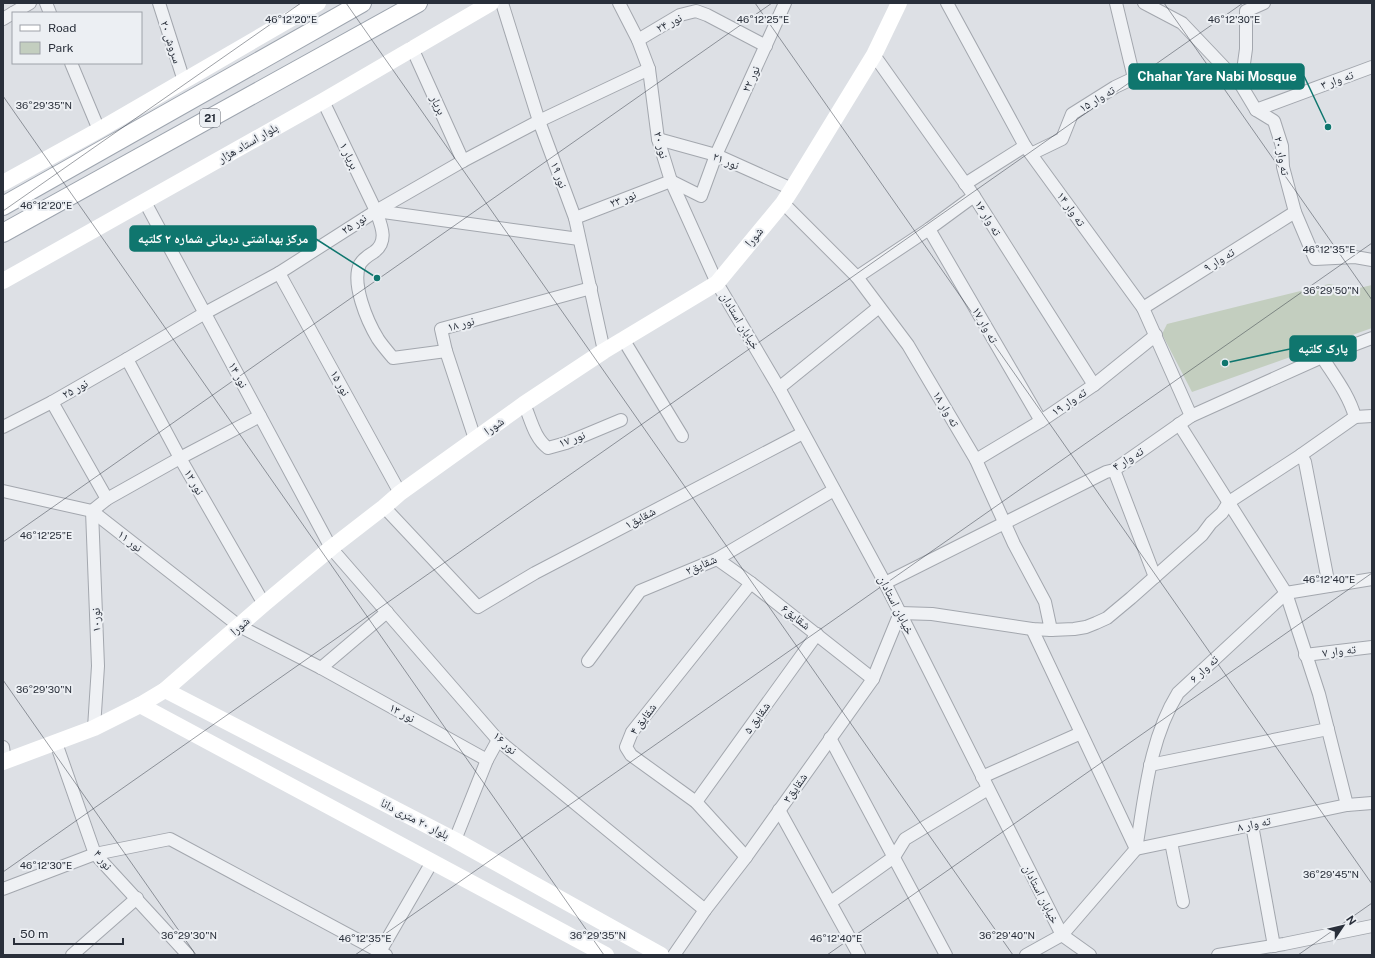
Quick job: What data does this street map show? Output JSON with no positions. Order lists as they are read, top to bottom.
{
  "streets": {
    "main road": ["21"],
    "street": [
      "نور ۲۴",
      "سروش ۲۰",
      "نور ۲۲",
      "ته وار ۳",
      "ته وار ۱۵",
      "بریار",
      "بلوار استاد هژار",
      "نور ۲۰",
      "بریار ۱",
      "ته وار ۲۰",
      "نور ۲۱",
      "نور ۱۹",
      "نور ۲۳",
      "ته وار ۱۴",
      "ته وار ۱۶",
      "نور ۲۵",
      "شورا",
      "ته وار ۹",
      "خیابان استادان",
      "نور ۱۸",
      "ته وار ۱۷",
      "نور ۱۴",
      "نور ۱۵",
      "ته وار ۱۹",
      "ته وار ۱۸",
      "نور ۱۷",
      "ته وار ۴",
      "نور ۱۲",
      "شقایق۱",
      "نور ۱۱",
      "شقایق۲",
      "شقایق۶",
      "نور۱۰",
      "ته وار ۷",
      "ته وار ۶",
      "نور ۱۳",
      "شقایق ۵",
      "شقایق ۴",
      "نور ۱۶",
      "شقایق۳",
      "بلوار ۲۰ متری دانا",
      "ته وار ۸",
      "نور ۴"
    ]
  },
  "crossings": [
    ["نور ۲۴", "نور ۲۲"],
    ["نور ۲۴", "نور ۲۰"],
    ["نور ۲۲", "نور ۲۰"],
    ["نور ۲۲", "نور ۲۱"],
    ["نور ۲۲", "نور ۲۳"],
    ["ته وار ۳", "ته وار ۲۰"],
    ["ته وار ۱۵", "ته وار ۱۴"],
    ["ته وار ۱۵", "ته وار ۱۶"],
    ["بریار", "بلوار استاد هژار"],
    ["بریار", "نور ۲۵"],
    ["بلوار استاد هژار", "بریار ۱"],
    ["بلوار استاد هژار", "نور ۱۴"],
    ["نور ۲۰", "نور ۲۱"],
    ["نور ۲۰", "نور ۲۳"],
    ["نور ۲۰", "نور ۲۵"],
    ["نور ۲۰", "شورا"],
    ["نور ۲۰", "خیابان استادان"],
    ["بریار ۱", "نور ۲۵"],
    ["بریار ۱", "نور ۱۸"],
    ["ته وار ۲۰", "ته وار ۹"],
    ["نور ۲۱", "شورا"],
    ["نور ۱۹", "نور ۲۳"],
    ["نور ۱۹", "نور ۲۵"],
    ["نور ۱۹", "شورا"],
    ["نور ۱۹", "نور ۱۸"],
    ["ته وار ۱۴", "ته وار ۹"],
    ["ته وار ۱۴", "ته وار ۱۹"],
    ["ته وار ۱۴", "ته وار ۴"],
    ["ته وار ۱۶", "شورا"],
    ["ته وار ۱۶", "ته وار ۱۹"],
    ["نور ۲۵", "نور ۱۴"],
    ["نور ۲۵", "نور ۱۵"],
    ["نور ۲۵", "نور ۱۲"],
    ["شورا", "خیابان استادان"],
    ["شورا", "نور ۱۸"],
    ["شورا", "نور ۱۴"],
    ["شورا", "نور ۱۵"],
    ["شورا", "ته وار ۱۸"],
    ["شورا", "نور ۱۷"],
    ["شورا", "نور ۱۲"],
    ["شورا", "شقایق۱"],
    ["شورا", "نور ۱۱"],
    ["شورا", "نور۱۰"],
    ["شورا", "نور ۱۳"],
    ["شورا", "نور ۱۶"],
    ["شورا", "بلوار ۲۰ متری دانا"],
    ["شورا", "نور ۴"],
    ["خیابان استادان", "ته وار ۴"],
    ["خیابان استادان", "شقایق۱"],
    ["خیابان استادان", "شقایق۲"],
    ["خیابان استادان", "شقایق۳"],
    ["ته وار ۱۷", "ته وار ۱۹"],
    ["نور ۱۴", "نور ۱۶"],
    ["ته وار ۱۹", "ته وار ۱۸"],
    ["ته وار ۱۸", "ته وار ۴"],
    ["نور ۱۱", "نور۱۰"],
    ["نور ۱۱", "نور ۱۳"],
    ["شقایق۲", "شقایق۶"],
    ["شقایق۶", "شقایق ۵"],
    ["شقایق۶", "شقایق ۴"],
    ["شقایق۶", "شقایق۳"],
    ["ته وار ۶", "ته وار ۸"],
    ["شقایق ۵", "شقایق ۴"],
    ["شقایق ۴", "شقایق۳"],
    ["نور ۱۶", "شقایق۳"]
  ],
  "places": ["Chahar Yare Nabi Mosque", "مرکز بهداشتی درمانی شماره ۲ کلتپه", "پارک کلتپه"],
  "legend": ["Road", "Park"],
  "scale_bar": "50 m",
  "north": "top right",
  "coordinates": [
    "46°12'20\"E",
    "46°12'25\"E",
    "46°12'30\"E",
    "36°29'35\"N",
    "46°12'35\"E",
    "36°29'50\"N",
    "46°12'40\"E",
    "36°29'30\"N",
    "36°29'45\"N",
    "36°29'40\"N"
  ]
}
